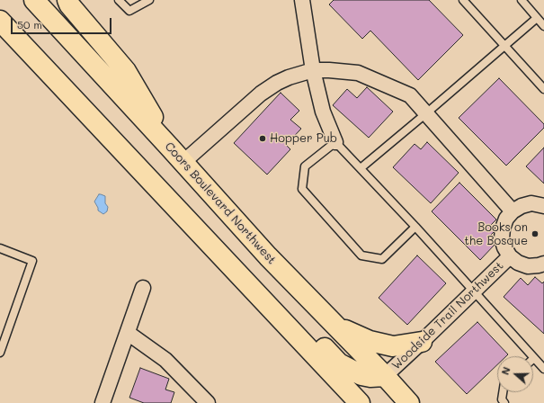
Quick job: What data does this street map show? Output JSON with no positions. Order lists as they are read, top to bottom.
{
  "streets": {
    "main road": ["Coors Boulevard Northwest"],
    "street": ["Woodside Trail Northwest"]
  },
  "crossings": [
    ["Coors Boulevard Northwest", "Woodside Trail Northwest"]
  ],
  "places": ["Hopper Pub", "Books on the Bosque"],
  "scale_bar": "50 m",
  "north": "left"
}
